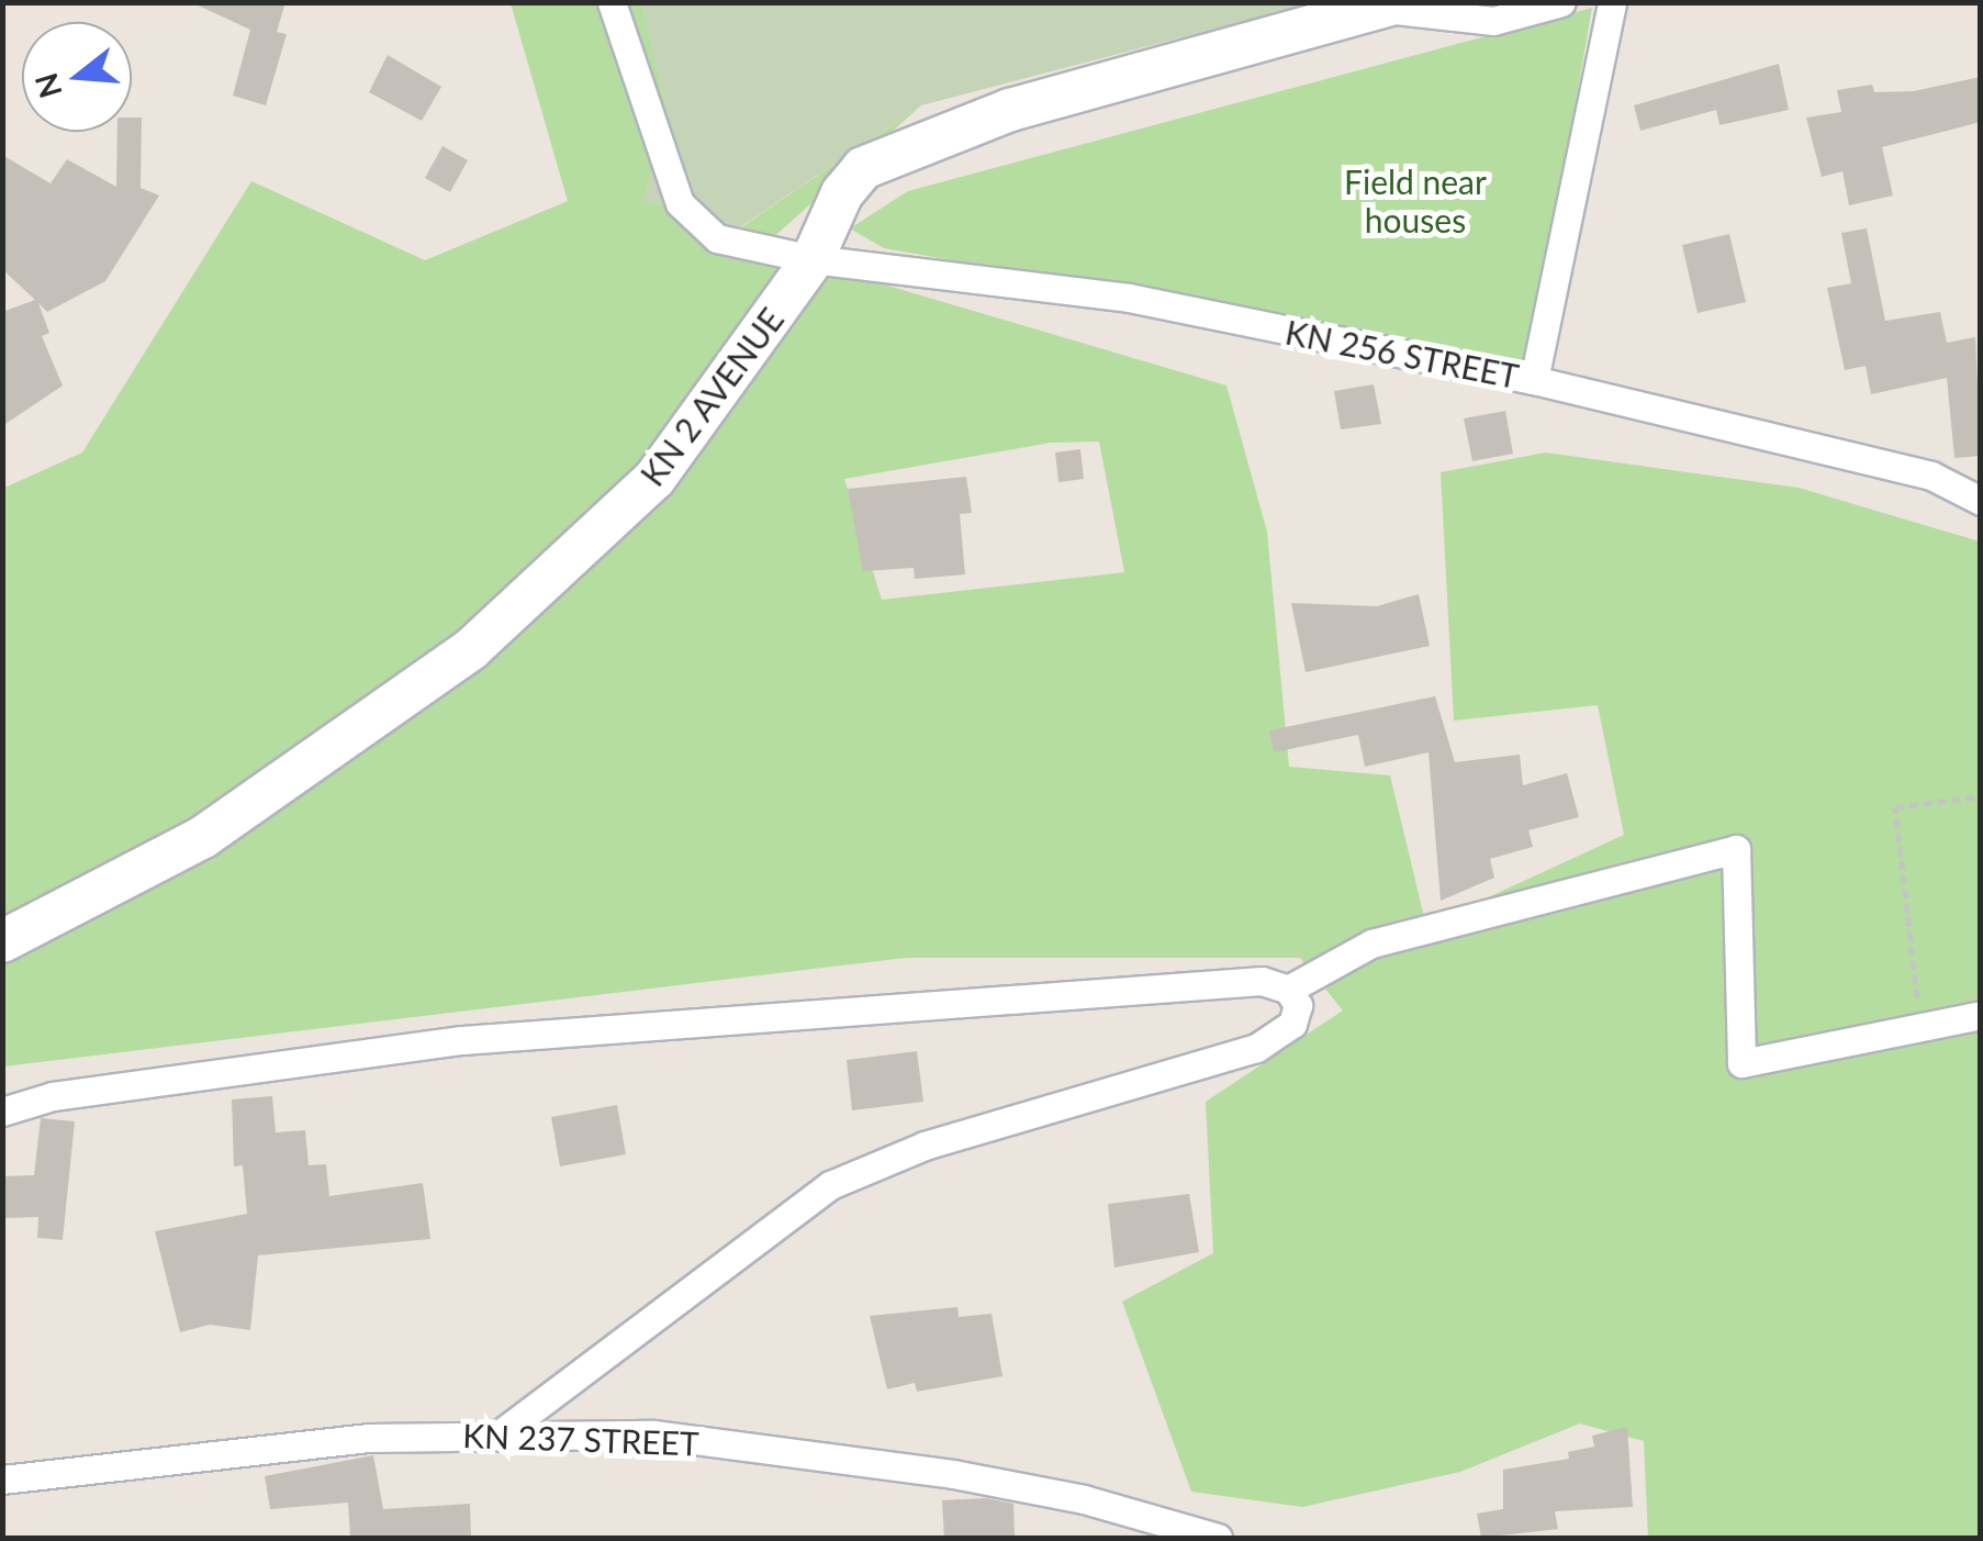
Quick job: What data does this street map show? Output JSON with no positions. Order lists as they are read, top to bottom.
{
  "streets": {
    "main road": ["KN 2 AVENUE"],
    "street": ["KN 256 STREET", "KN 237 STREET"]
  },
  "crossings": [
    ["KN 256 STREET", "KN 2 AVENUE"]
  ],
  "parks": ["Field near houses"],
  "north": "left"
}
